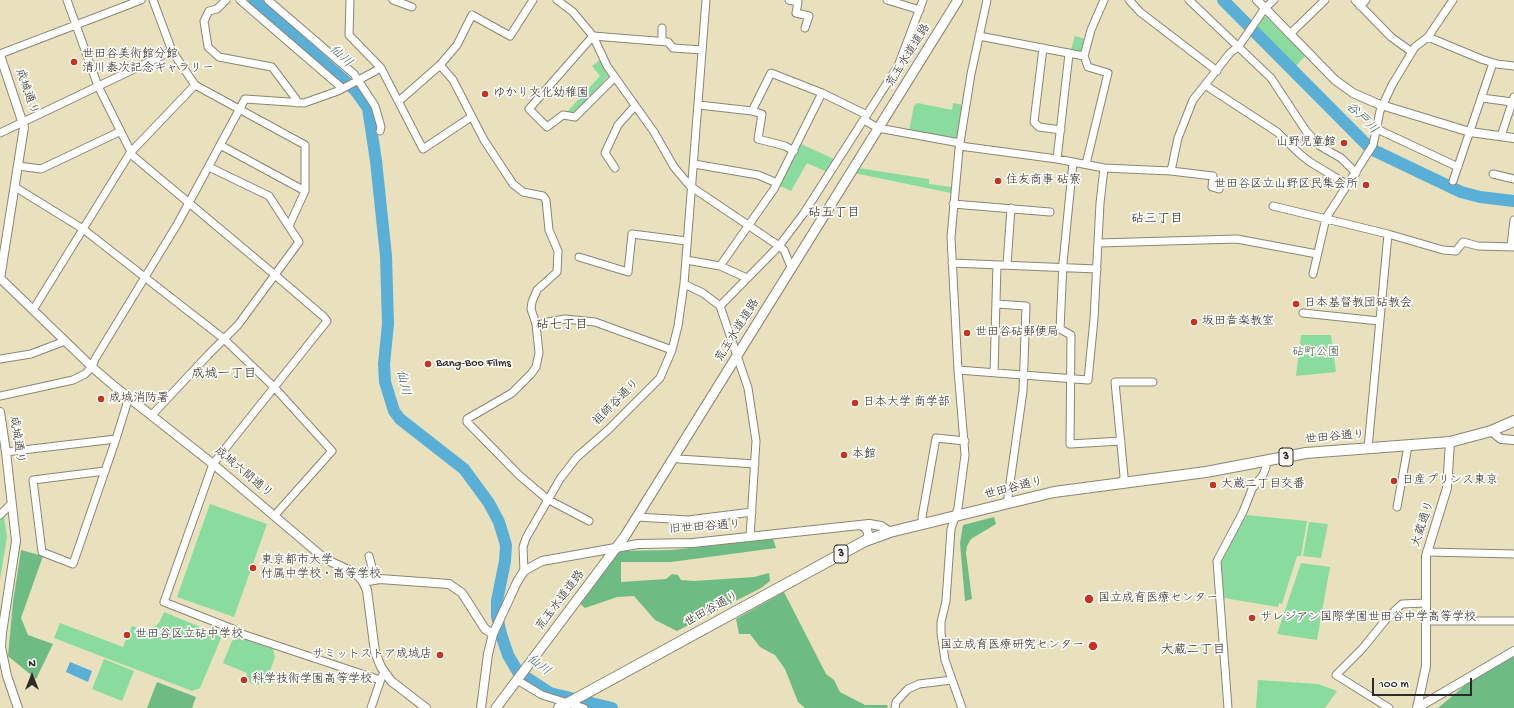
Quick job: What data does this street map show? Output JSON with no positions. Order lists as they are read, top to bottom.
{
  "streets": {
    "main road": ["荒玉水道道路", "世田谷通り", "3"],
    "street": [
      "成城通り",
      "祖師谷通り",
      "成城六間通り",
      "大蔵通り",
      "旧世田谷通り"
    ]
  },
  "crossings": [
    ["荒玉水道道路", "旧世田谷通り"],
    ["成城通り", "成城六間通り"],
    ["祖師谷通り", "旧世田谷通り"],
    ["世田谷通り", "大蔵通り"],
    ["世田谷通り", "旧世田谷通り"]
  ],
  "districts": [
    "砧五丁目",
    "砧三丁目",
    "砧七丁目",
    "成城一丁目",
    "大蔵二丁目"
  ],
  "water": ["仙川", "谷戸川"],
  "parks": ["砧町公園"],
  "places": [
    "世田谷美術館分館 清川泰次記念ギャラリー",
    "ゆかり文化幼稚園",
    "山野児童館",
    "住友商事 砧寮",
    "世田谷区立山野区民集会所",
    "日本基督教団砧教会",
    "坂田音楽教室",
    "世田谷砧郵便局",
    "Bang-Boo Films",
    "成城消防署",
    "日本大学 商学部",
    "本館",
    "日産プリンス東京",
    "大蔵二丁目交番",
    "東京都市大学 付属中学校・高等学校",
    "国立成育医療センター",
    "サレジアン国際学園世田谷中学高等学校",
    "世田谷区立砧中学校",
    "国立成育医療研究センター",
    "サミットストア成城店",
    "科学技術学園高等学校"
  ],
  "scale_bar": "100 m",
  "north": "top"
}
